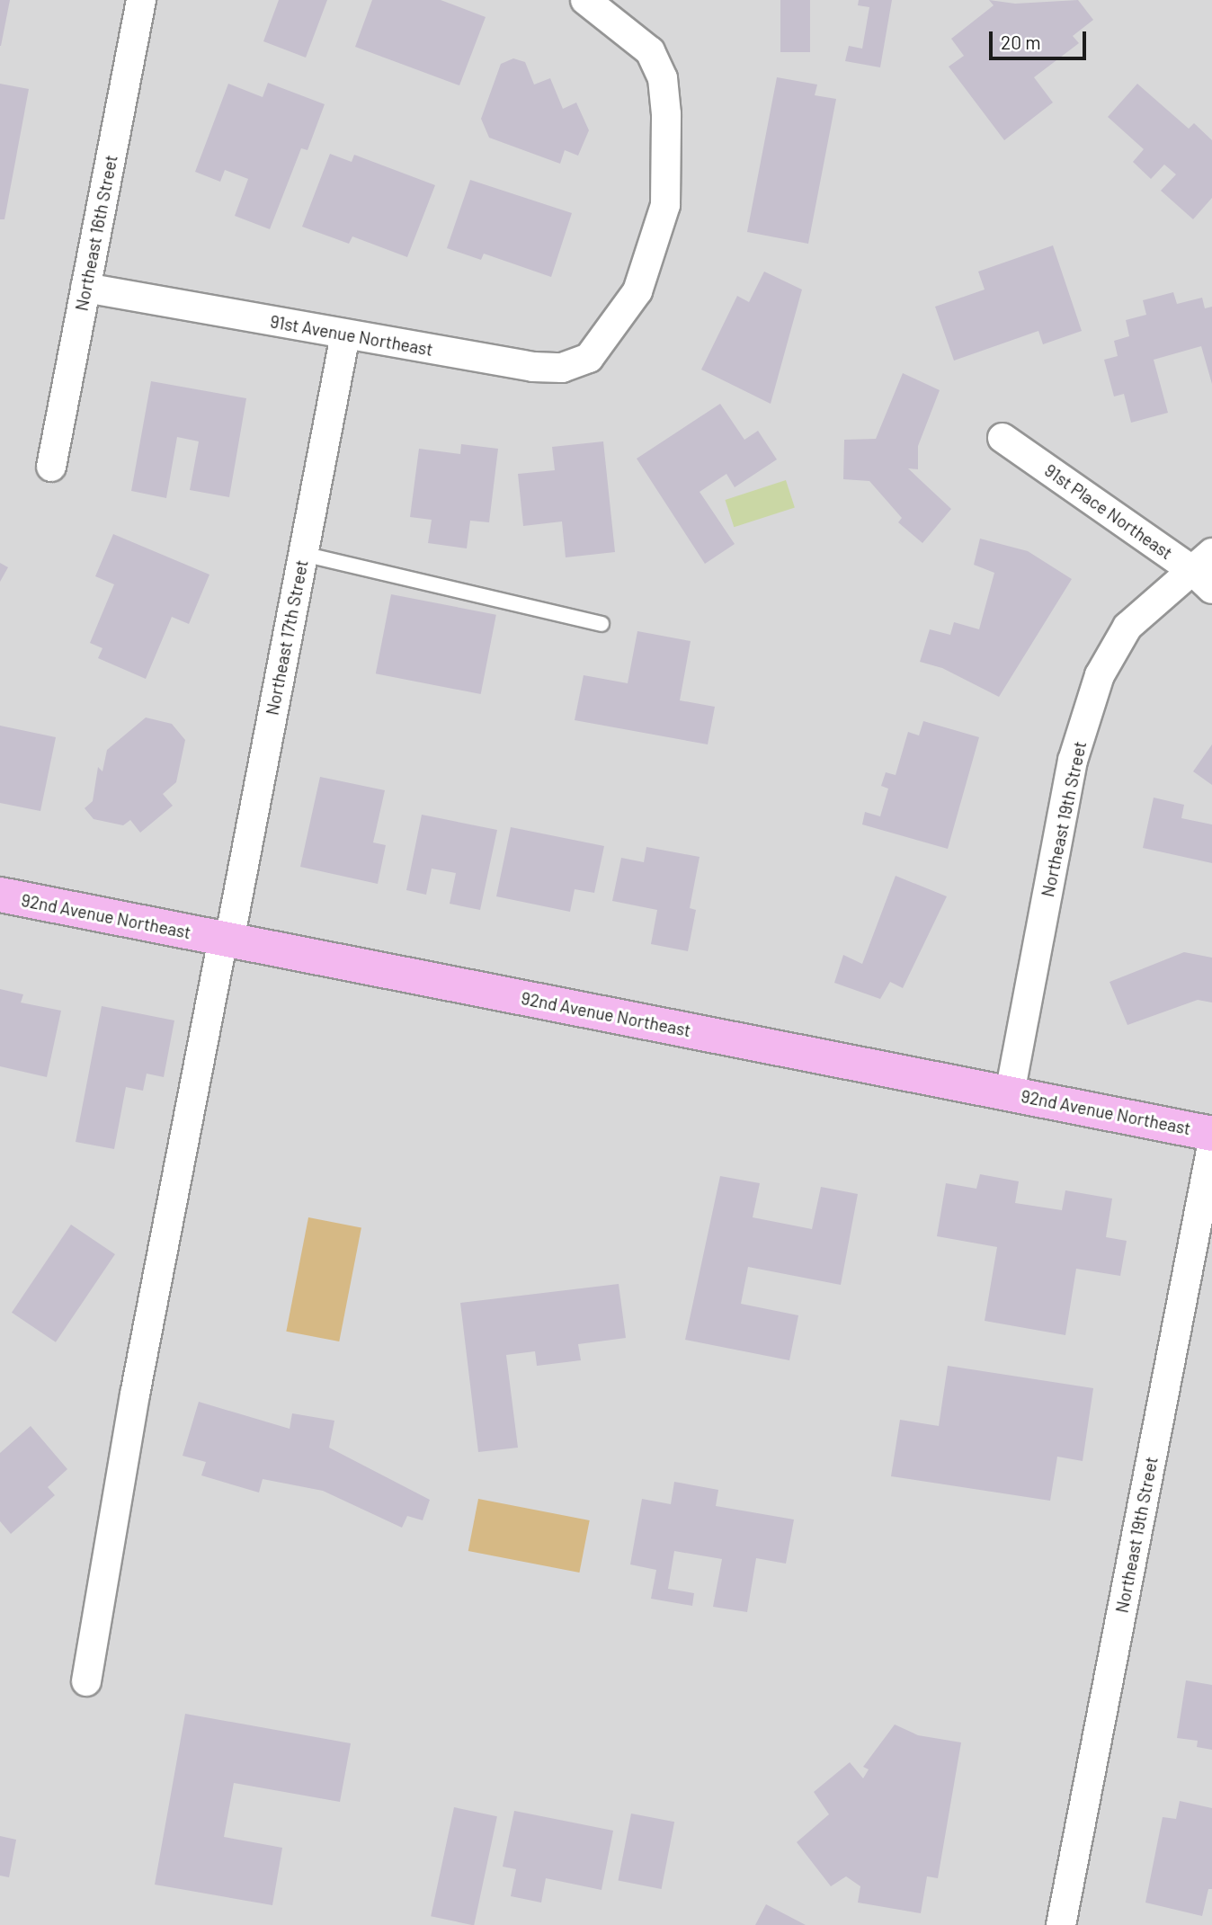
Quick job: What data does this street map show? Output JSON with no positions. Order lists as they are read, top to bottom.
{
  "streets": {
    "main road": ["92nd Avenue Northeast"],
    "street": [
      "Northeast 16th Street",
      "91st Avenue Northeast",
      "91st Place Northeast",
      "Northeast 17th Street",
      "Northeast 19th Street"
    ]
  },
  "crossings": [
    ["Northeast 16th Street", "91st Avenue Northeast"],
    ["91st Avenue Northeast", "Northeast 17th Street"],
    ["91st Place Northeast", "Northeast 19th Street"],
    ["Northeast 17th Street", "92nd Avenue Northeast"],
    ["Northeast 19th Street", "92nd Avenue Northeast"]
  ],
  "scale_bar": "20 m"
}
